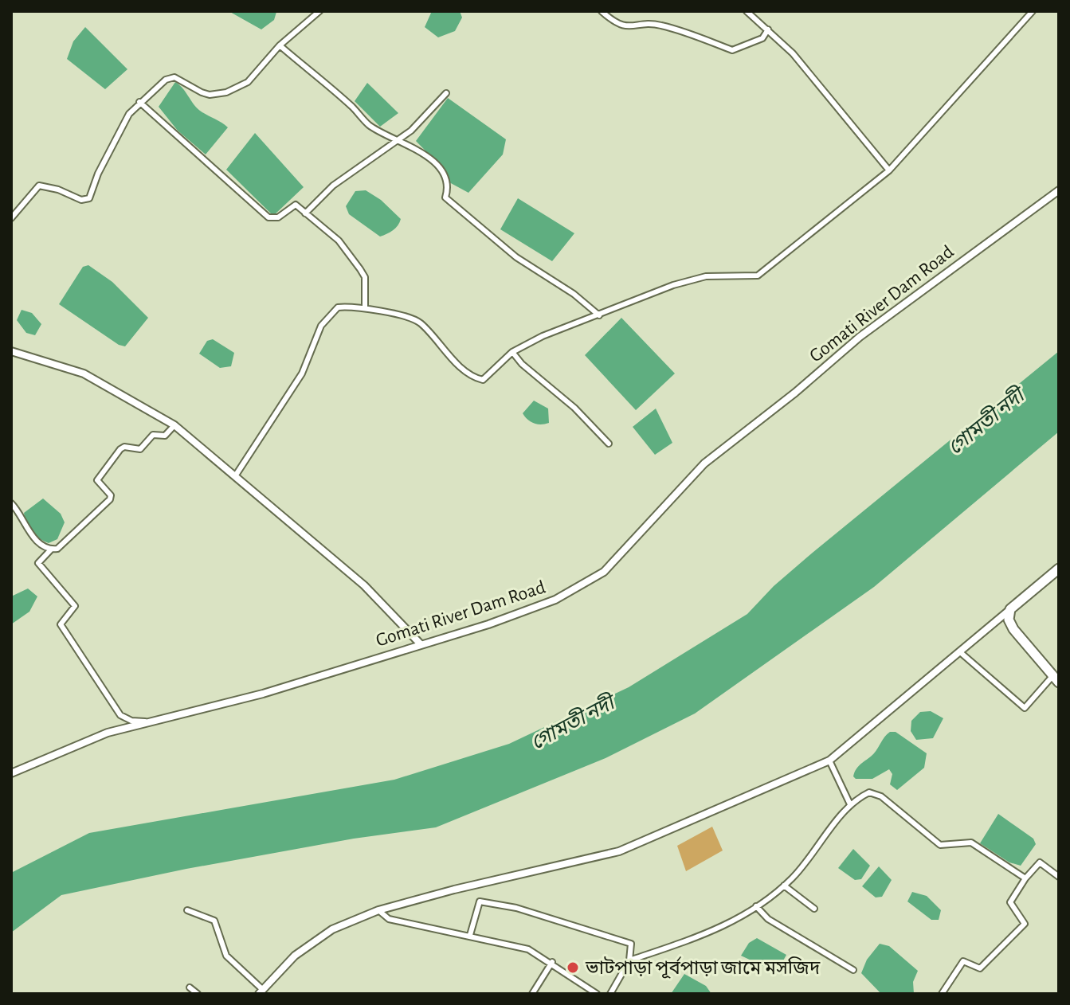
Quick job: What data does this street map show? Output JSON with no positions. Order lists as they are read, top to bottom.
{
  "streets": {
    "street": ["Gomati River Dam Road"]
  },
  "water": ["গোমতী নদী"],
  "places": ["ভাটপাড়া পূর্বপাড়া জামে মসজিদ"]
}
